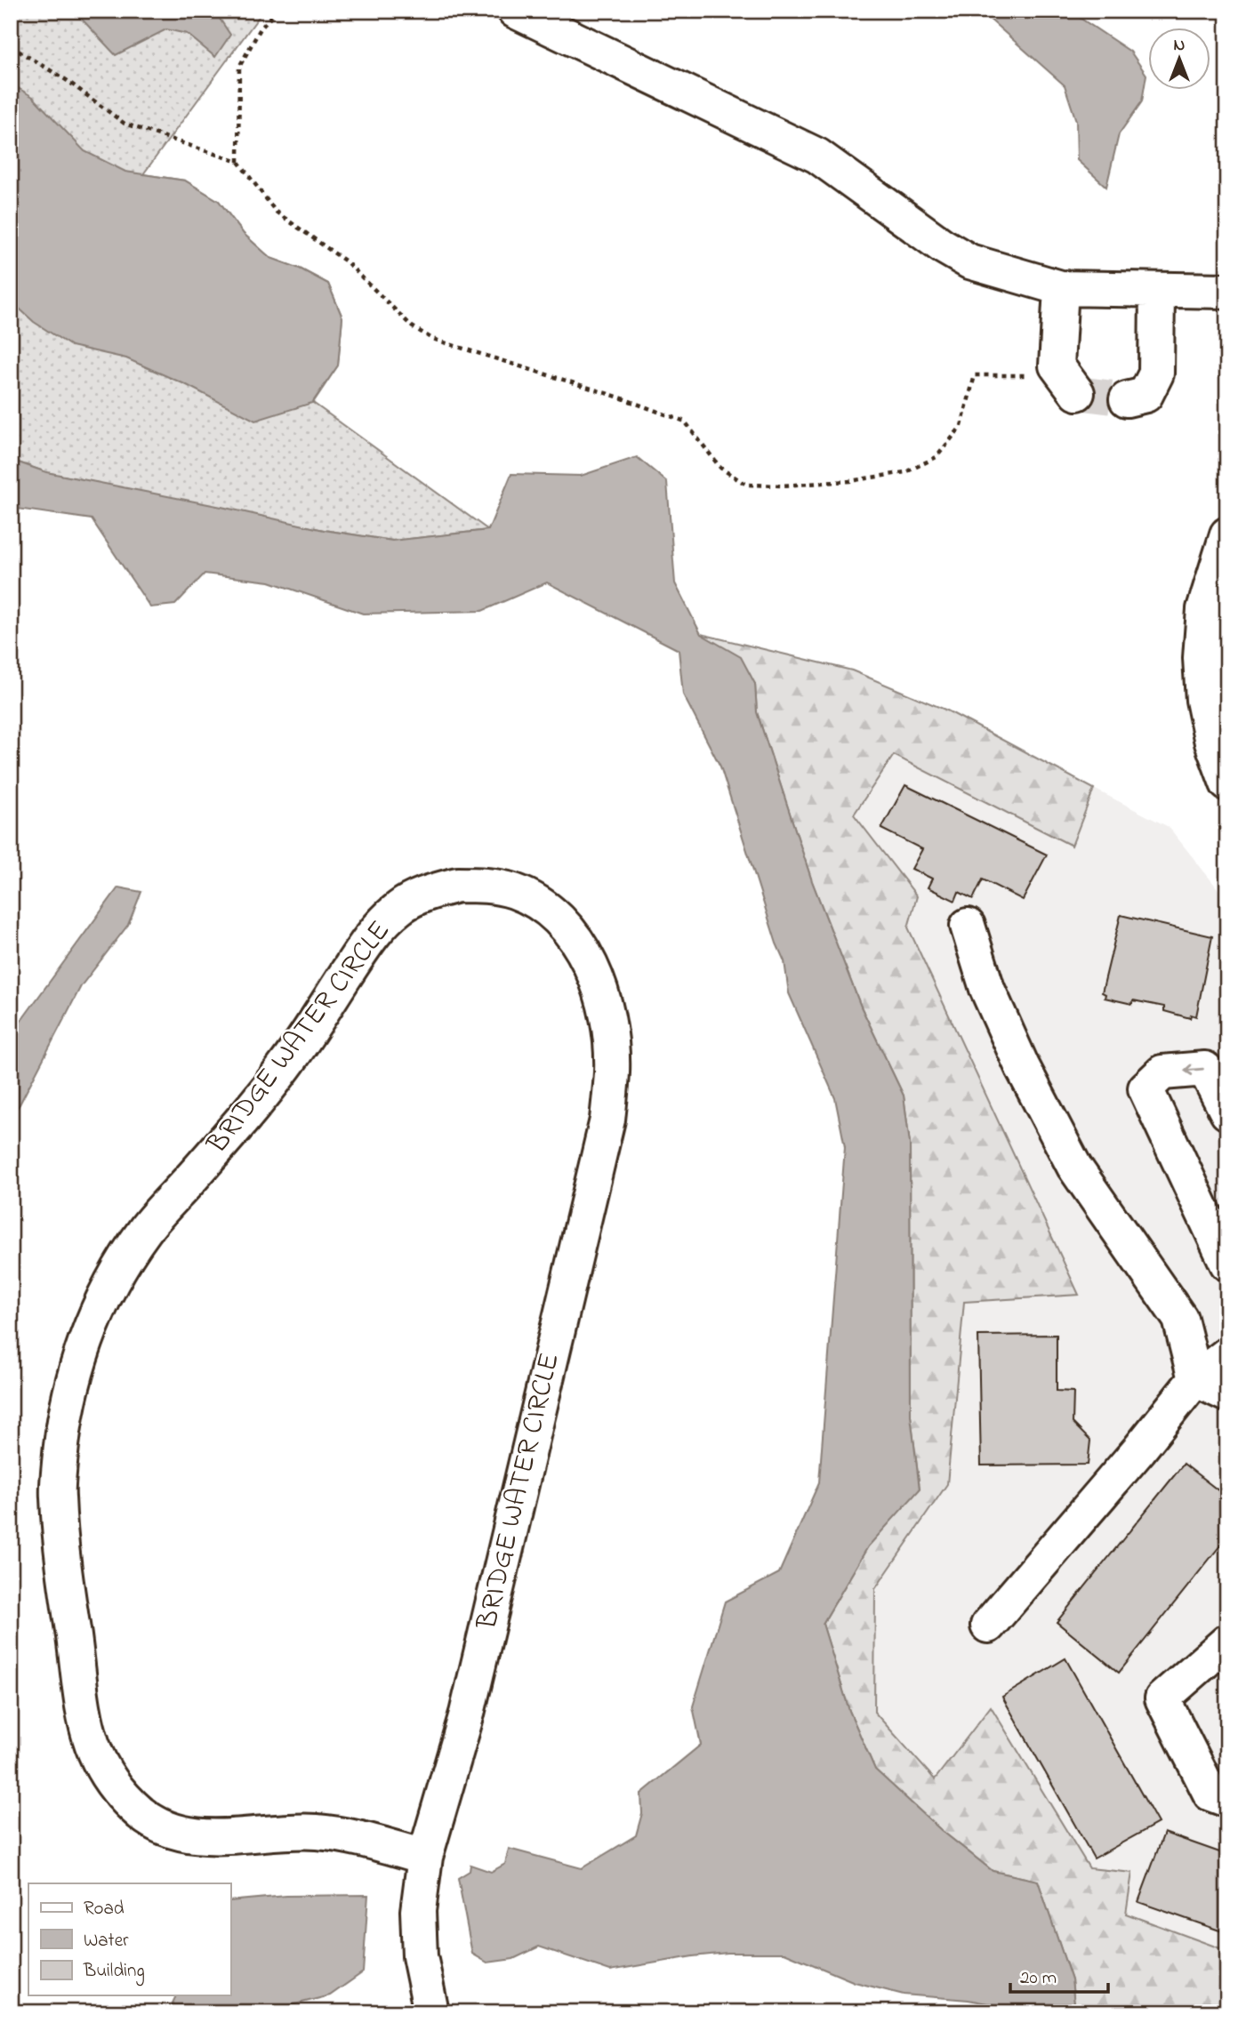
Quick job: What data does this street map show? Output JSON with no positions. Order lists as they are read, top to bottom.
{
  "streets": {
    "street": ["BRIDGE WATER CIRCLE"]
  },
  "legend": ["Road", "Water", "Building"],
  "scale_bar": "20 m",
  "north": "top"
}
